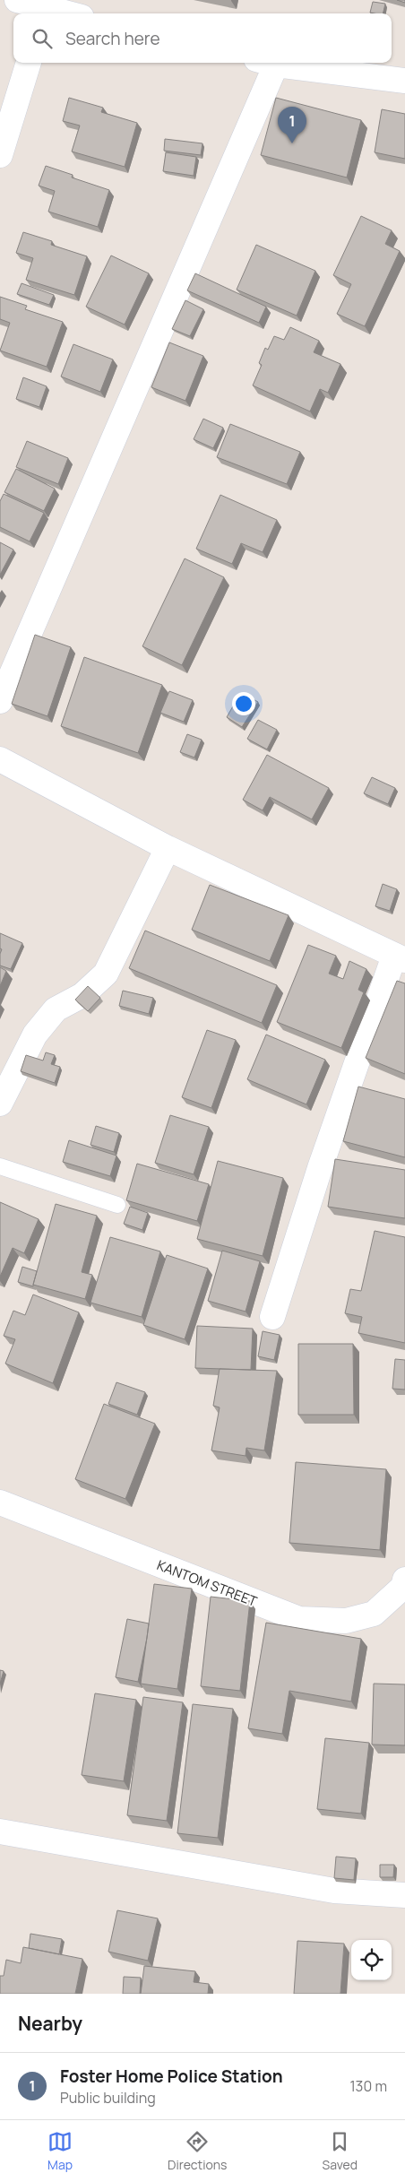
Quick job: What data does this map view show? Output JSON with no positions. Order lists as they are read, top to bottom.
{
  "streets": {
    "street": ["KANTOM STREET"]
  },
  "page": {
    "search": "Search here",
    "pins": "1",
    "heading": "Nearby",
    "list": [
      {
        "mark": "1",
        "name": "Foster Home Police Station",
        "note": "Public building",
        "value": "130 m"
      }
    ],
    "nav": ["Map", "Directions", "Saved"]
  }
}
